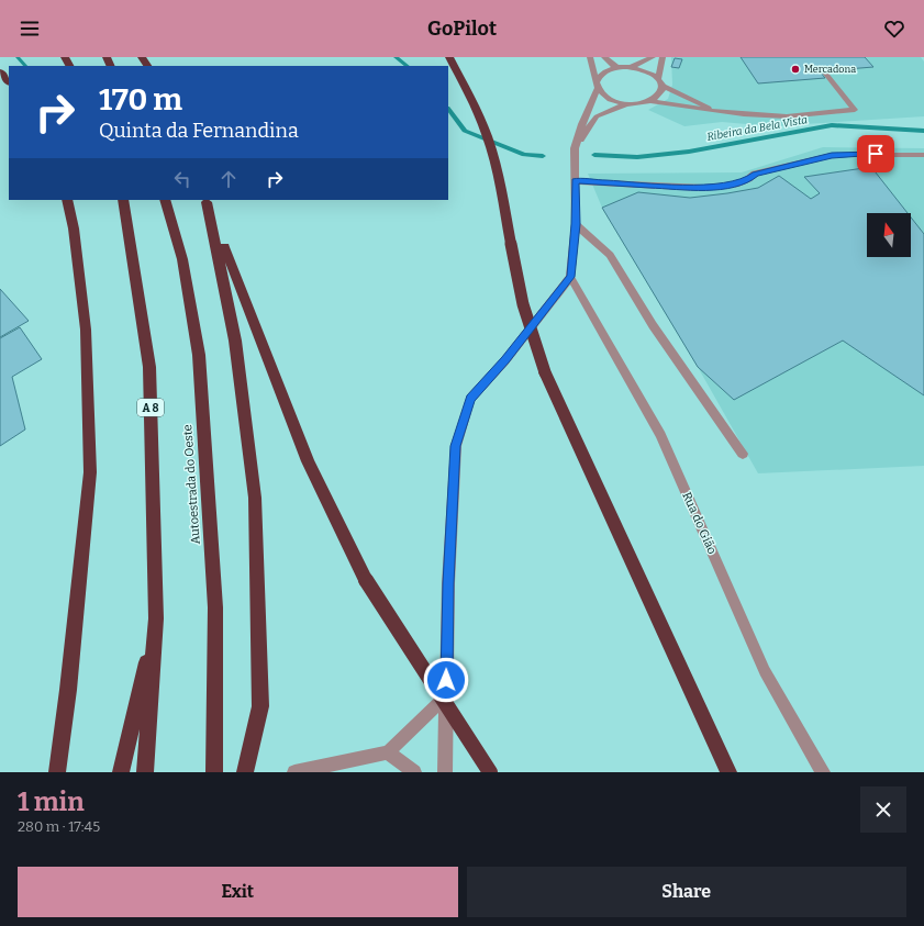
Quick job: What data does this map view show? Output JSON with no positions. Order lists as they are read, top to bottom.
{
  "streets": {
    "highway": ["A 8", "Autoestrada do Oeste"],
    "street": ["Rua do Gião"]
  },
  "water": ["Ribeira da Bela Vista"],
  "places": ["Mercadona"],
  "north": "top",
  "page": {
    "header": "GoPilot",
    "turn": ["170 m", "Quinta da Fernandina"],
    "heading": ["1 min", "280 m · 17:45"],
    "buttons": ["Exit", "Share"]
  }
}
